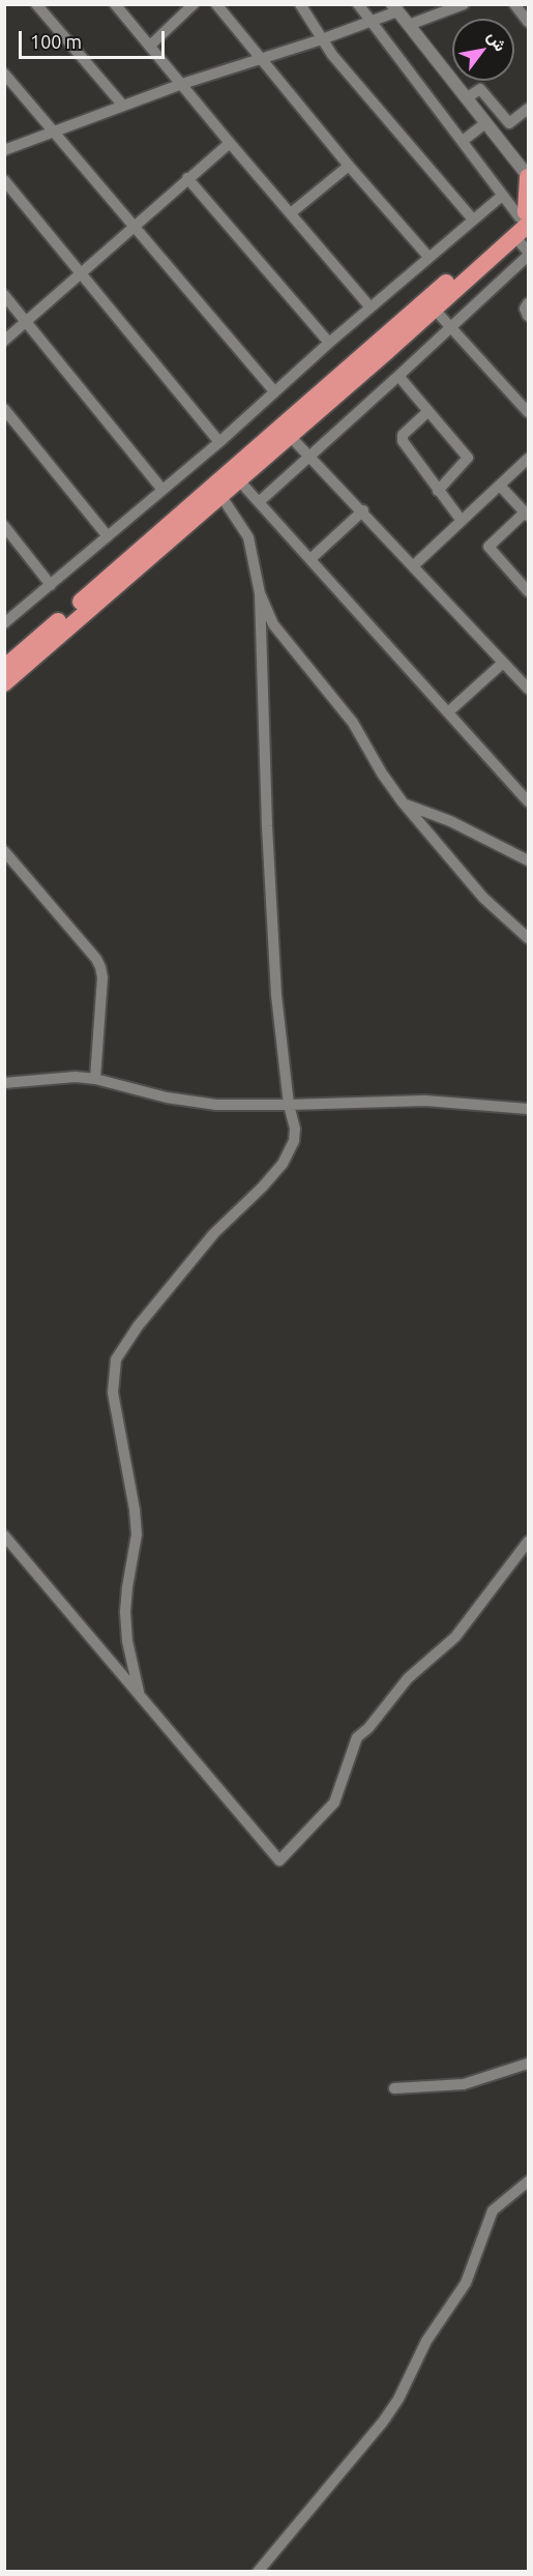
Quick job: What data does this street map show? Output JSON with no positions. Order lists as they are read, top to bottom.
{
  "scale_bar": "100 m",
  "north": "top right"
}
